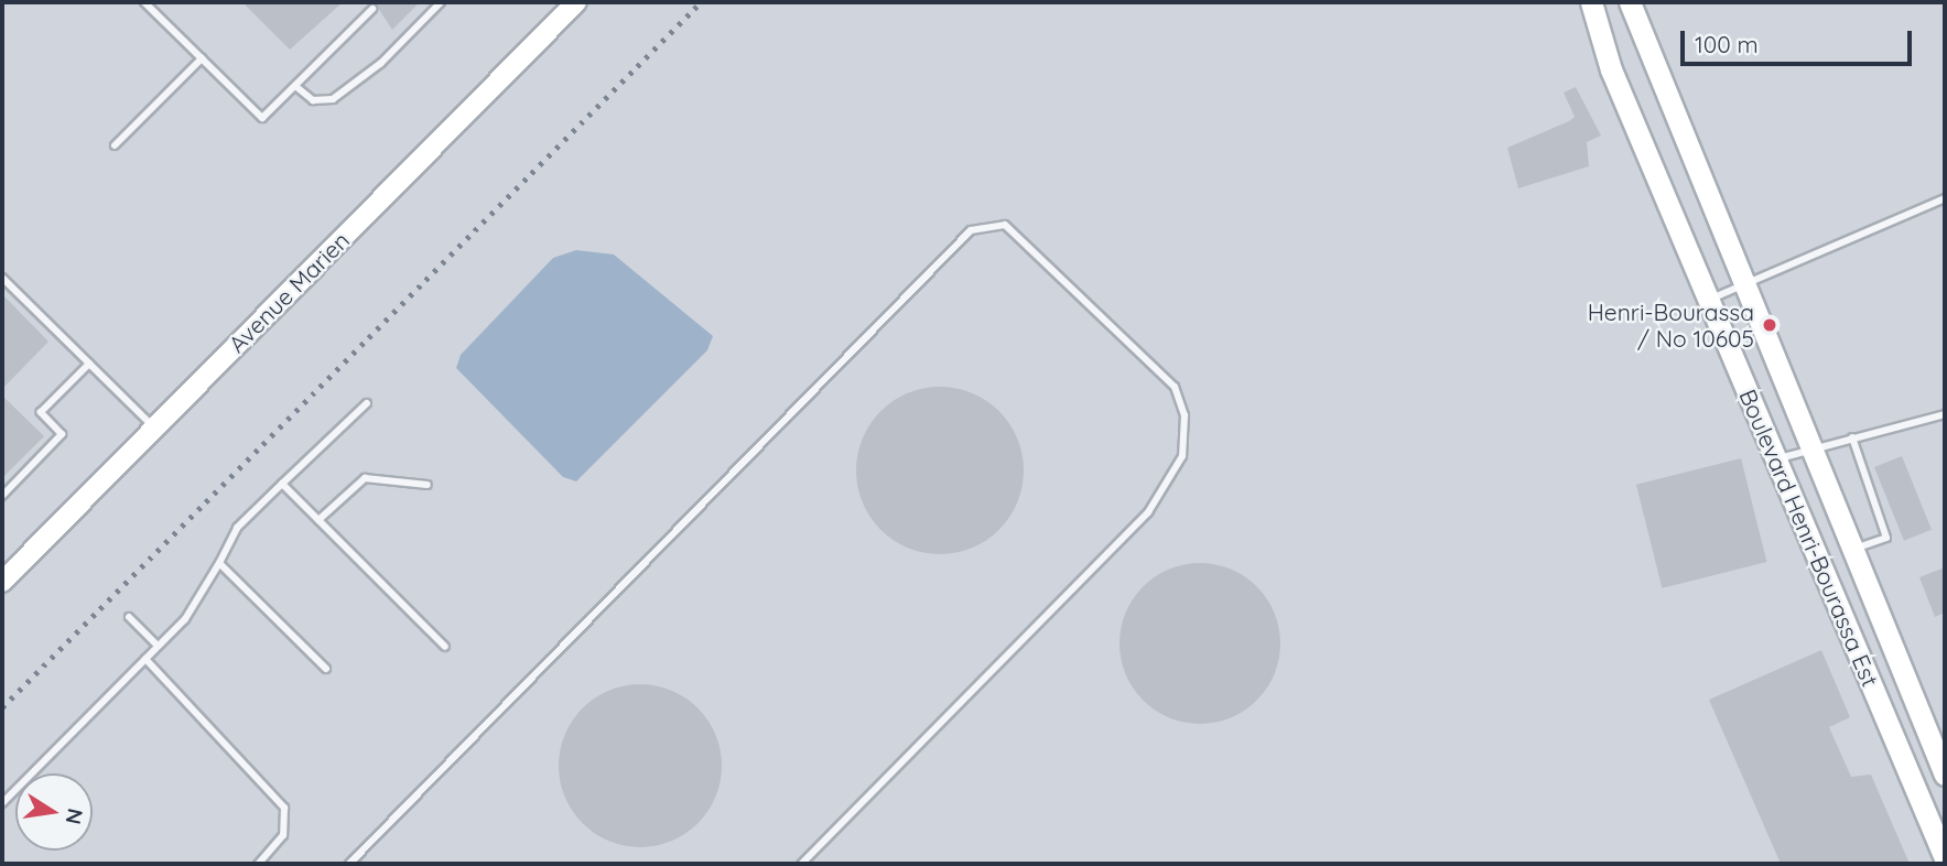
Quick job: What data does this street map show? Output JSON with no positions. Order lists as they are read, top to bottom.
{
  "streets": {
    "main road": ["Boulevard Henri-Bourassa Est"],
    "street": ["Avenue Marien"]
  },
  "places": ["Henri-Bourassa / No 10605"],
  "scale_bar": "100 m",
  "north": "right"
}
